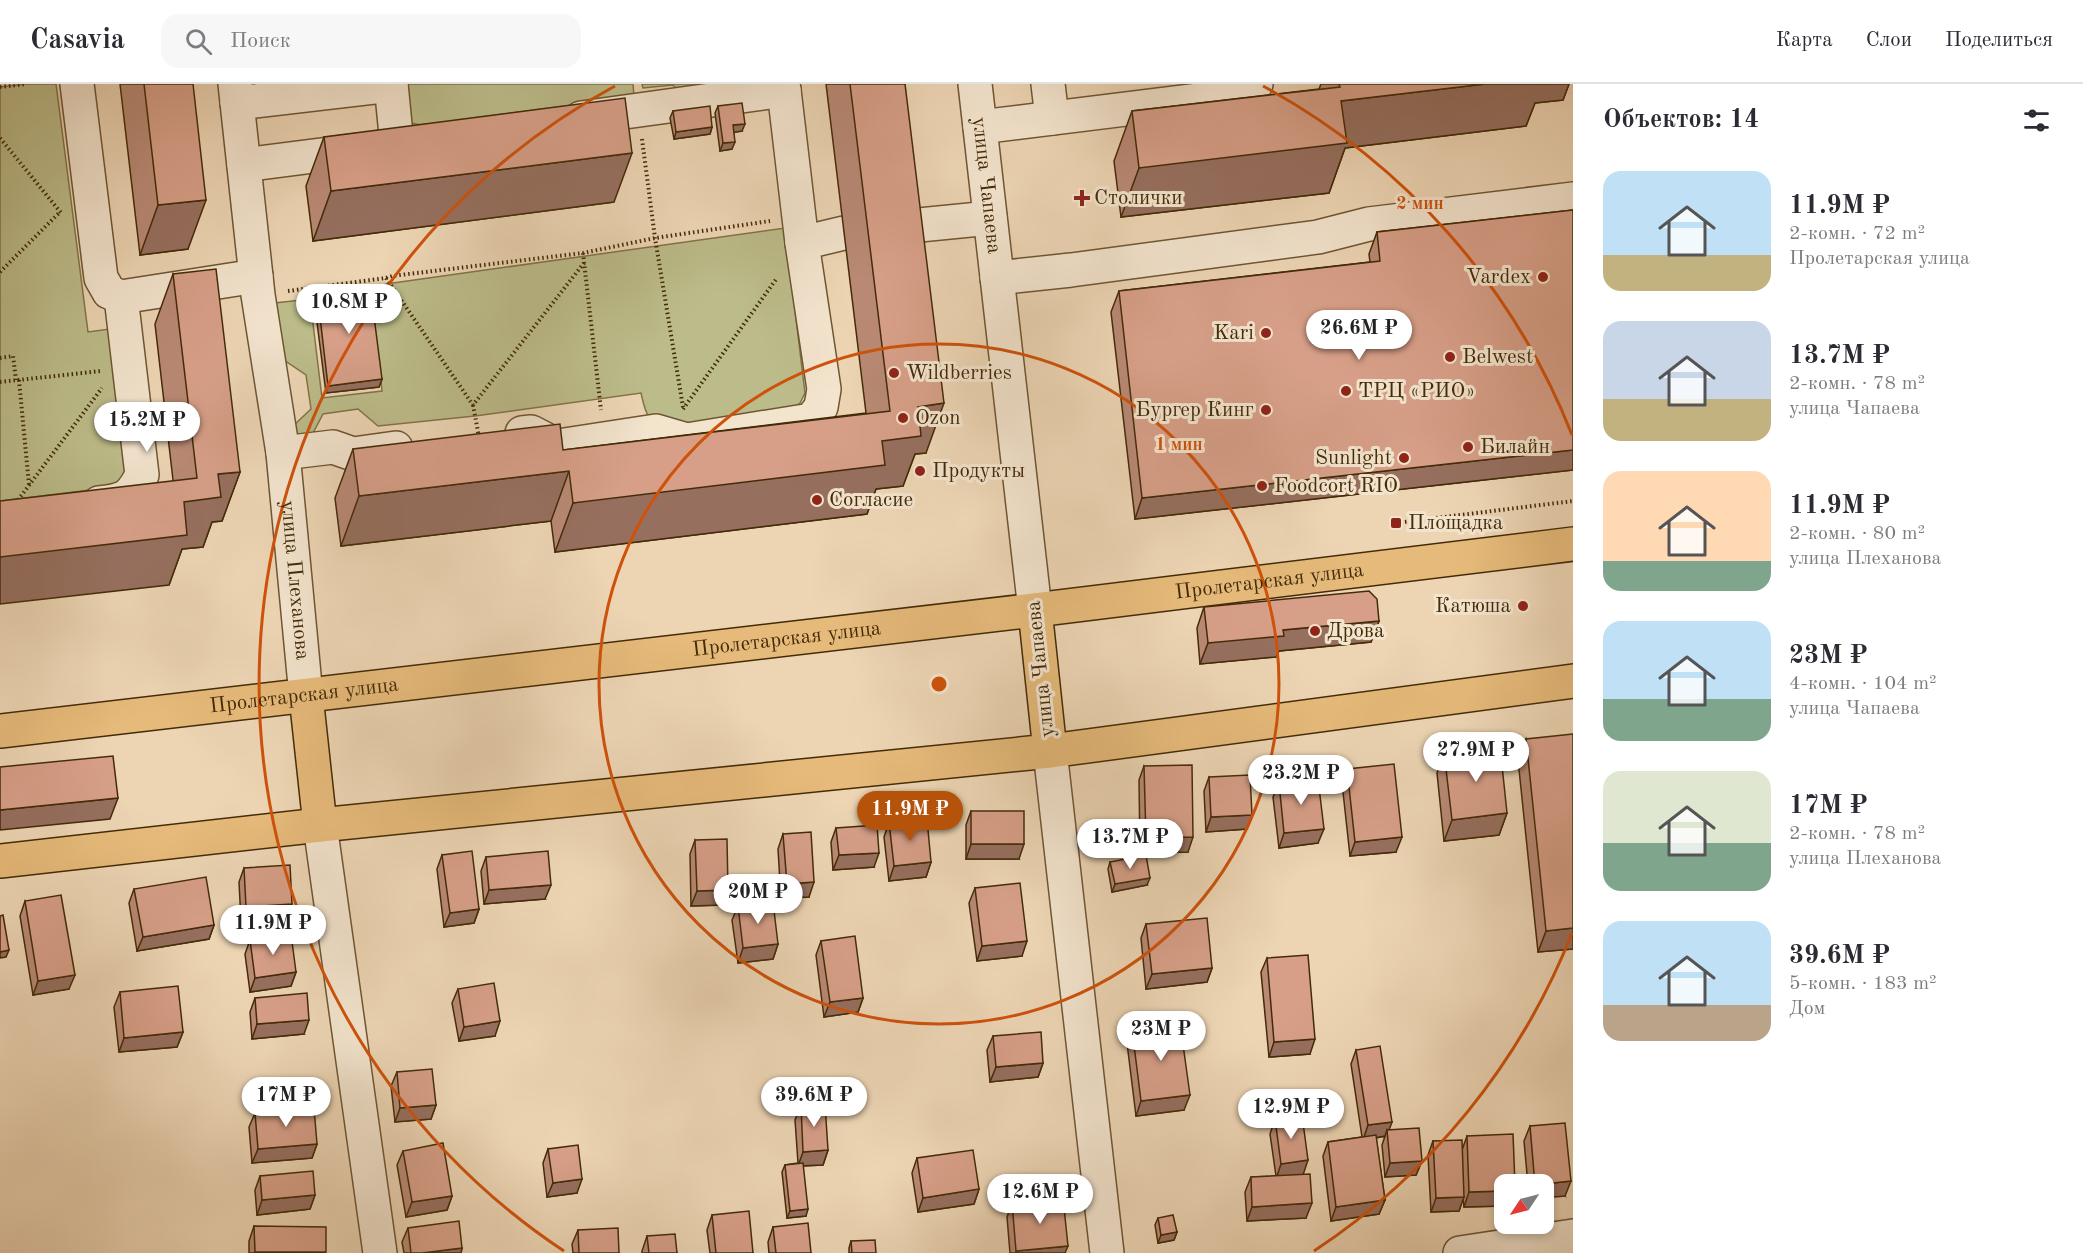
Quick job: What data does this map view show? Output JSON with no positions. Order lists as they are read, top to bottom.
{
  "streets": {
    "main road": ["улица Чапаева", "улица Плеханова", "Пролетарская улица"]
  },
  "crossings": [
    ["улица Чапаева", "Пролетарская улица"],
    ["улица Плеханова", "Пролетарская улица"]
  ],
  "places": {
    "health": ["Столички"],
    "other": [
      "Vardex",
      "Kari",
      "Belwest",
      "Wildberries",
      "ТРЦ «РИО»",
      "Бургер Кинг",
      "Ozon",
      "Билайн",
      "Sunlight",
      "Продукты",
      "Foodcort RIO",
      "Согласие",
      "Катюша",
      "Дрова"
    ],
    "transit": ["Площадка"]
  },
  "north": "bottom left",
  "page": {
    "header": "Casavia",
    "search": "Поиск",
    "nav": ["Карта", "Слои", "Поделиться"],
    "heading": "Объектов: 14",
    "list": [
      {
        "name": "11.9M ₽",
        "note": "2-комн. · 72 m² · Пролетарская улица"
      },
      {
        "name": "13.7M ₽",
        "note": "2-комн. · 78 m² · улица Чапаева"
      },
      {
        "name": "11.9M ₽",
        "note": "2-комн. · 80 m² · улица Плеханова"
      },
      {
        "name": "23M ₽",
        "note": "4-комн. · 104 m² · улица Чапаева"
      },
      {
        "name": "17M ₽",
        "note": "2-комн. · 78 m² · улица Плеханова"
      },
      {
        "name": "39.6M ₽",
        "note": "5-комн. · 183 m² · Дом"
      }
    ],
    "price": [
      "10.8M ₽",
      "26.6M ₽",
      "15.2M ₽",
      "27.9M ₽",
      "23.2M ₽",
      "11.9M ₽",
      "13.7M ₽",
      "20M ₽",
      "11.9M ₽",
      "23M ₽",
      "17M ₽",
      "39.6M ₽",
      "12.9M ₽",
      "12.6M ₽"
    ]
  },
  "rings": ["2 мин", "1 мин"]
}
